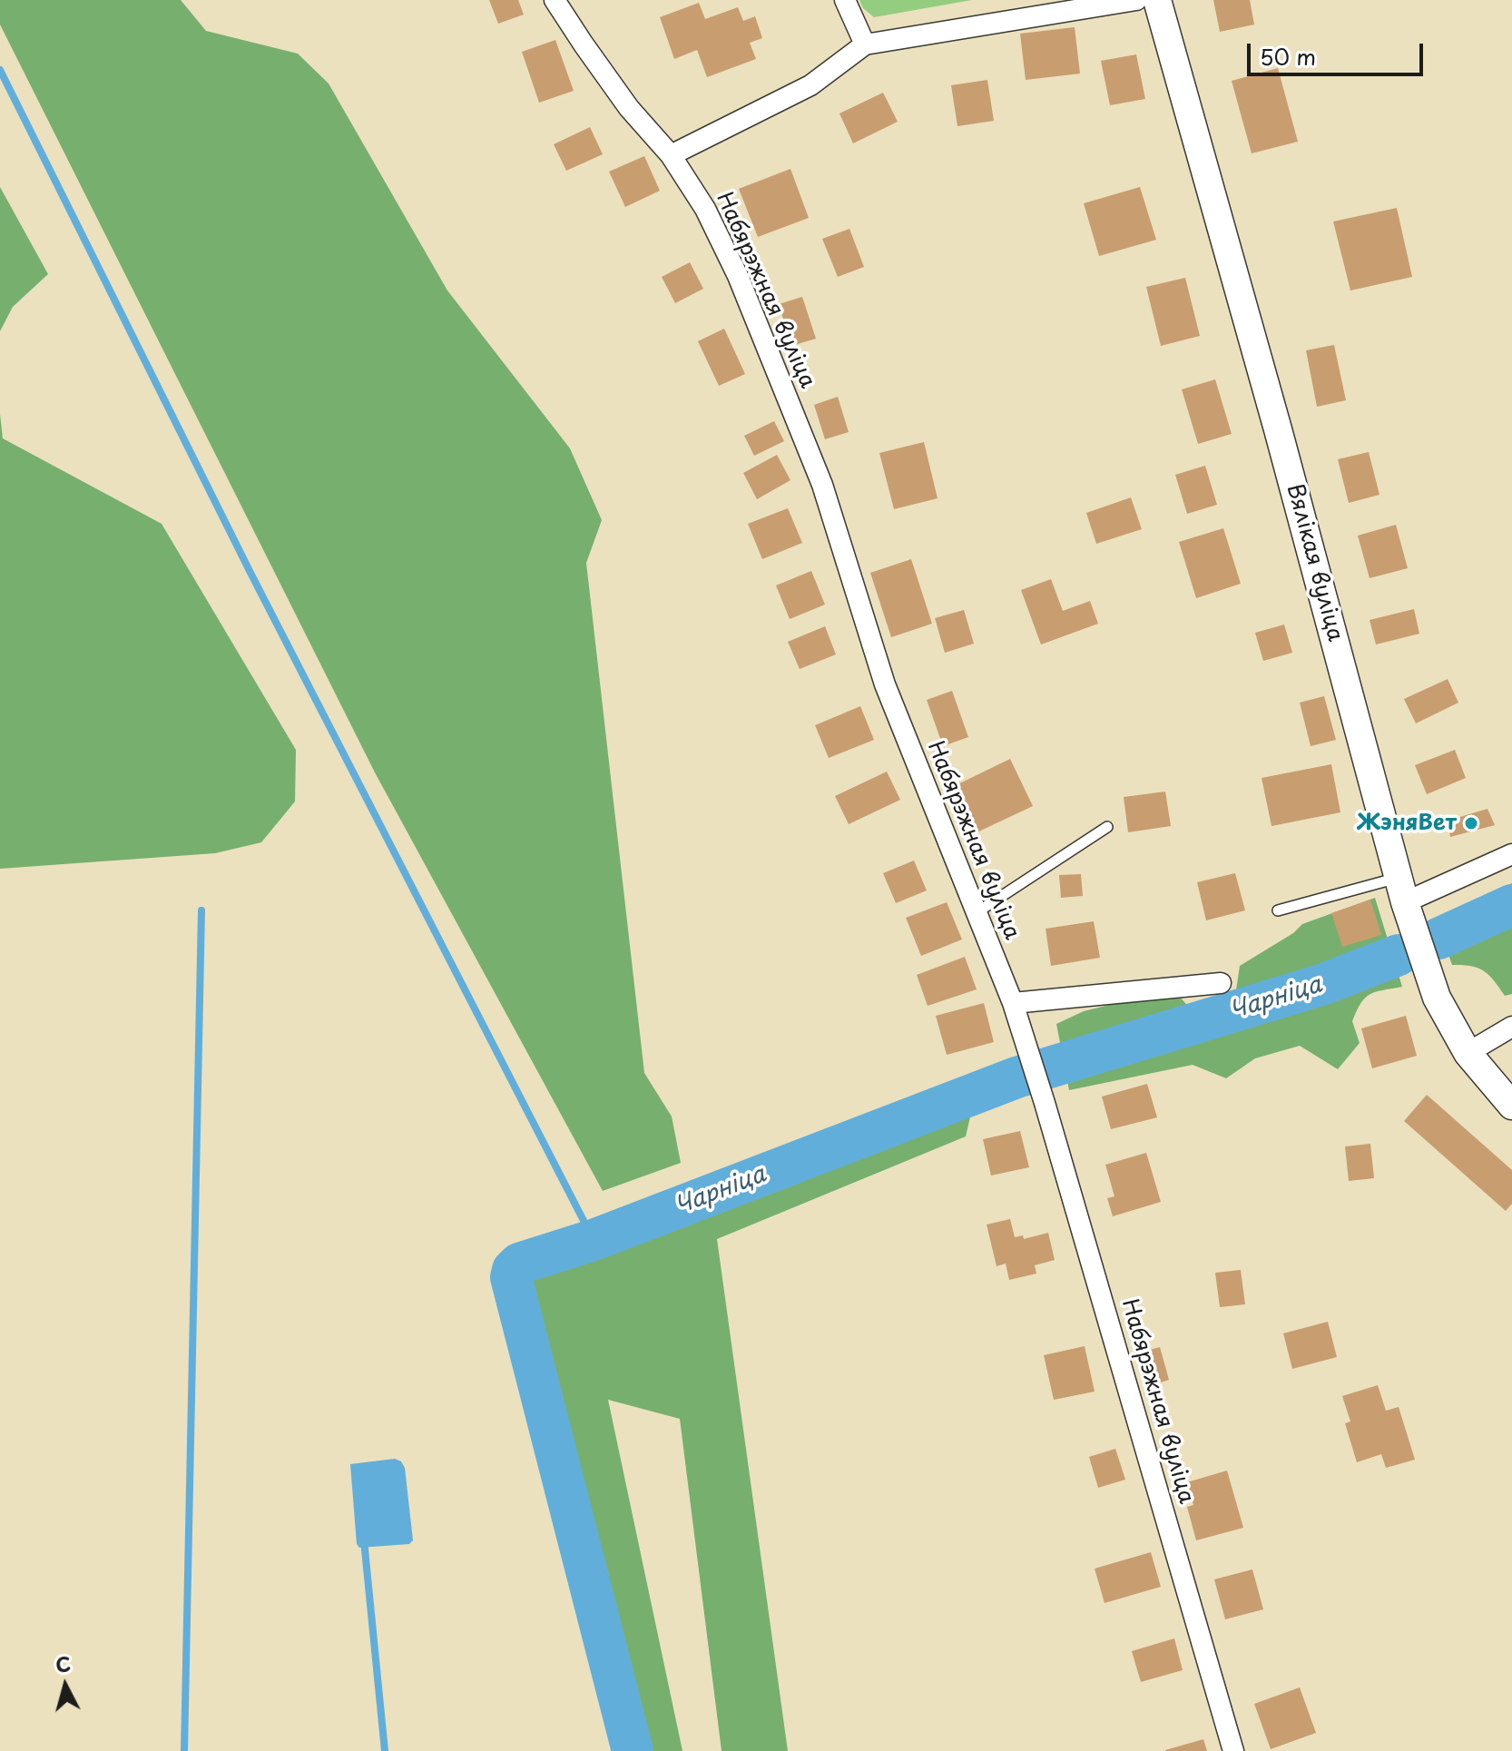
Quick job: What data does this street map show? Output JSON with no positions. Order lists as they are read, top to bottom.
{
  "streets": {
    "main road": ["Вялікая вуліца"],
    "street": ["Набярэжная вуліца"]
  },
  "water": ["Чарніца"],
  "places": ["ЖэняВет"],
  "scale_bar": "50 m",
  "north": "top"
}
